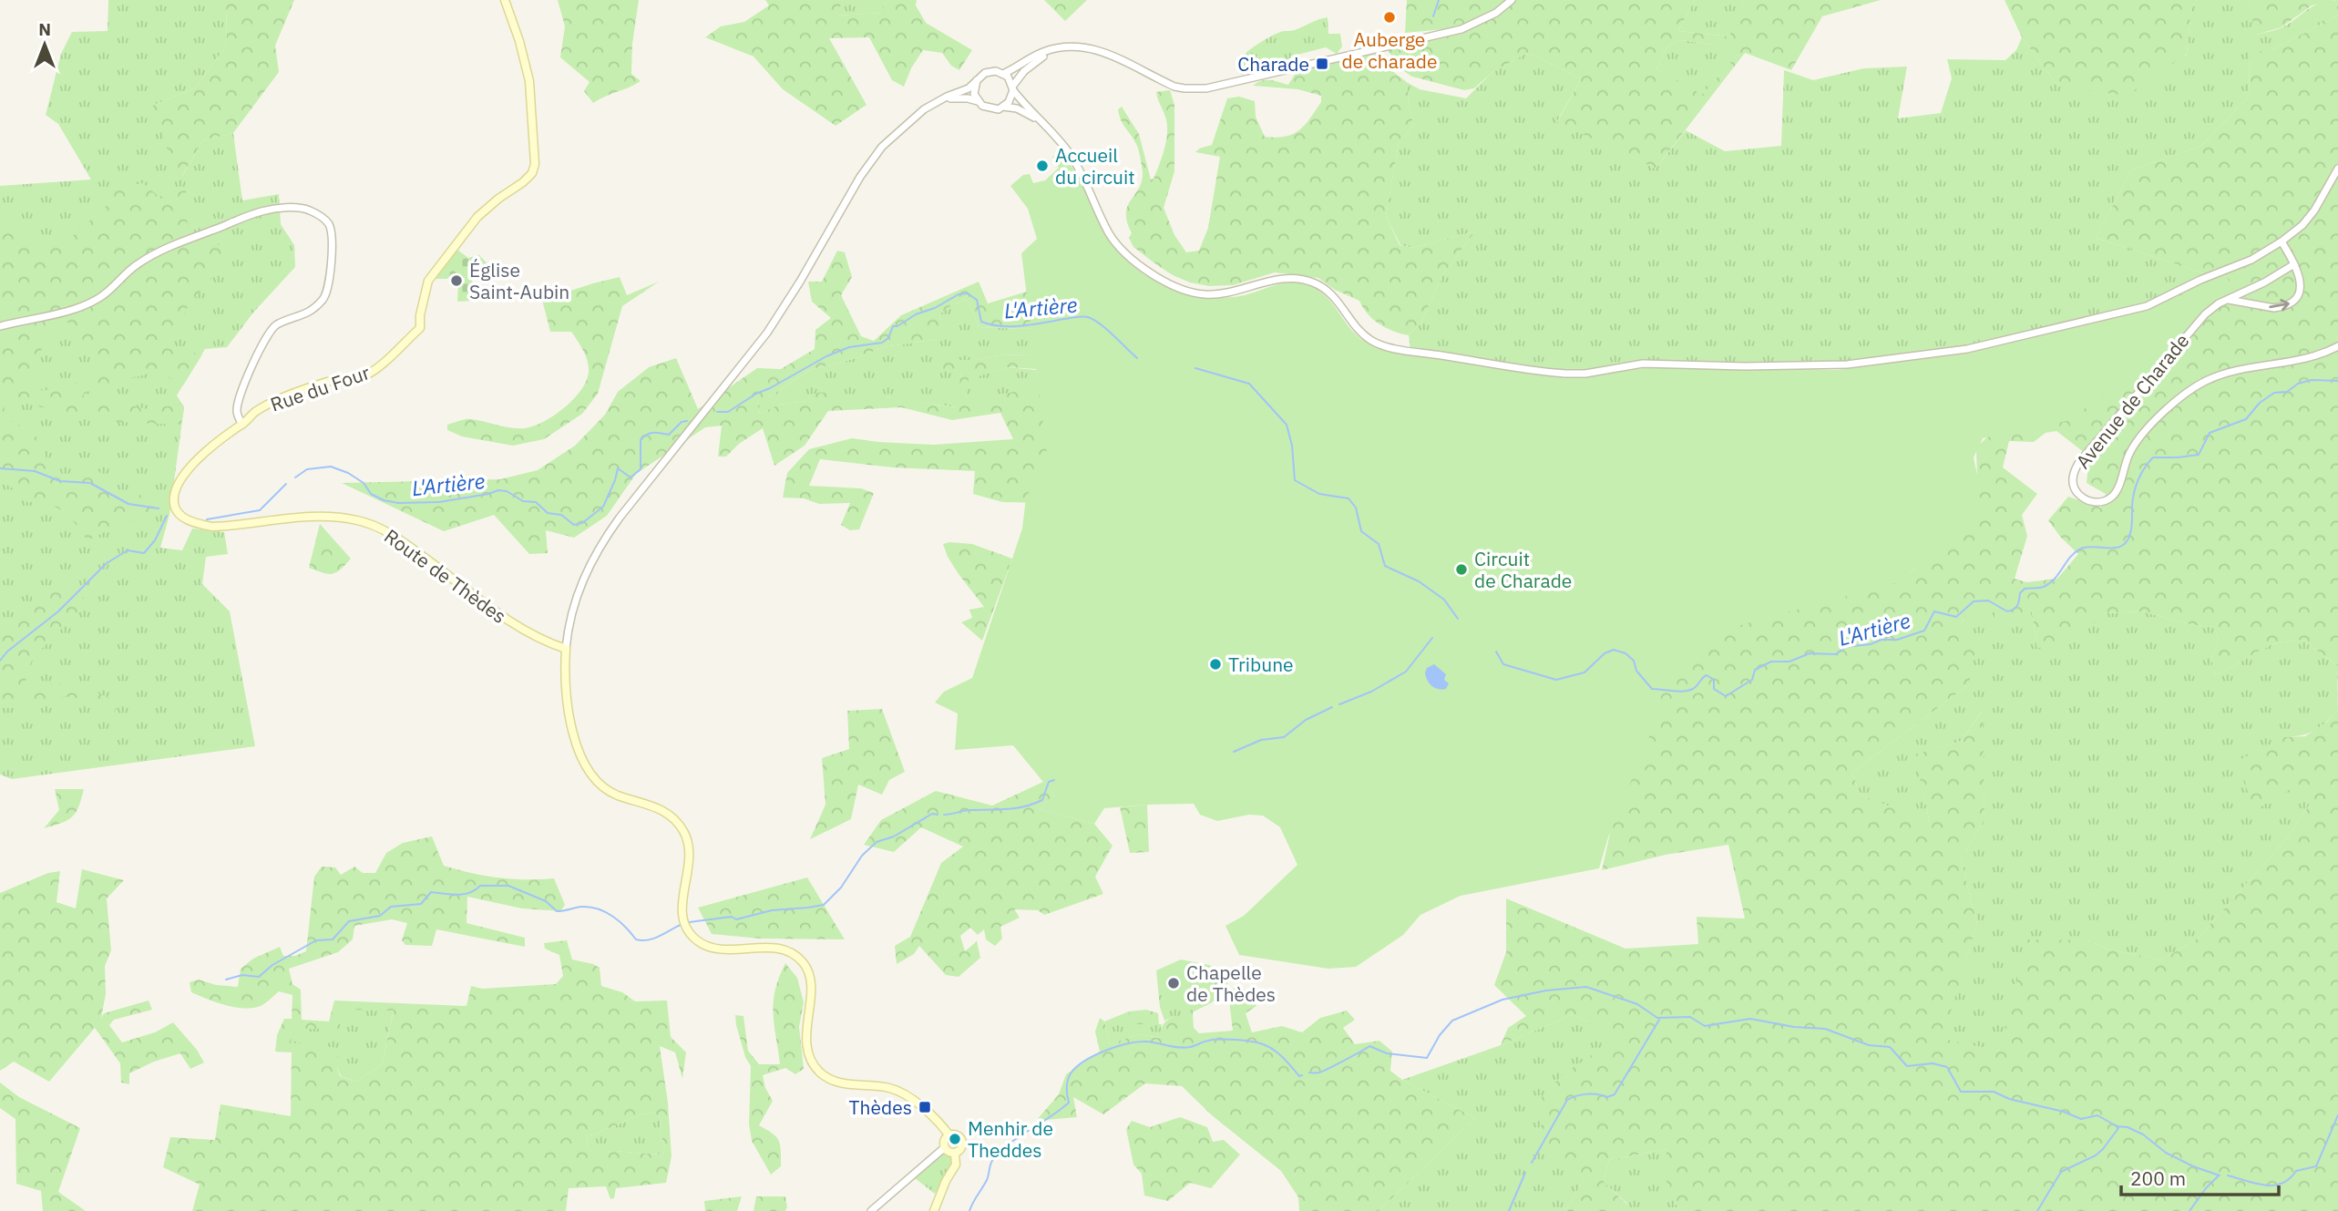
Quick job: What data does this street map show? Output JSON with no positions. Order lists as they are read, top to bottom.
{
  "streets": {
    "main road": ["Rue du Four", "Route de Thèdes"],
    "street": ["Avenue de Charade"]
  },
  "crossings": [
    ["Rue du Four", "Route de Thèdes"]
  ],
  "water": ["L'Artière"],
  "places": {
    "other": [
      "Auberge de charade",
      "Accueil du circuit",
      "Église Saint-Aubin",
      "Circuit de Charade",
      "Tribune",
      "Chapelle de Thèdes",
      "Menhir de Theddes"
    ],
    "transit": ["Charade", "Thèdes"]
  },
  "scale_bar": "200 m",
  "north": "top"
}
